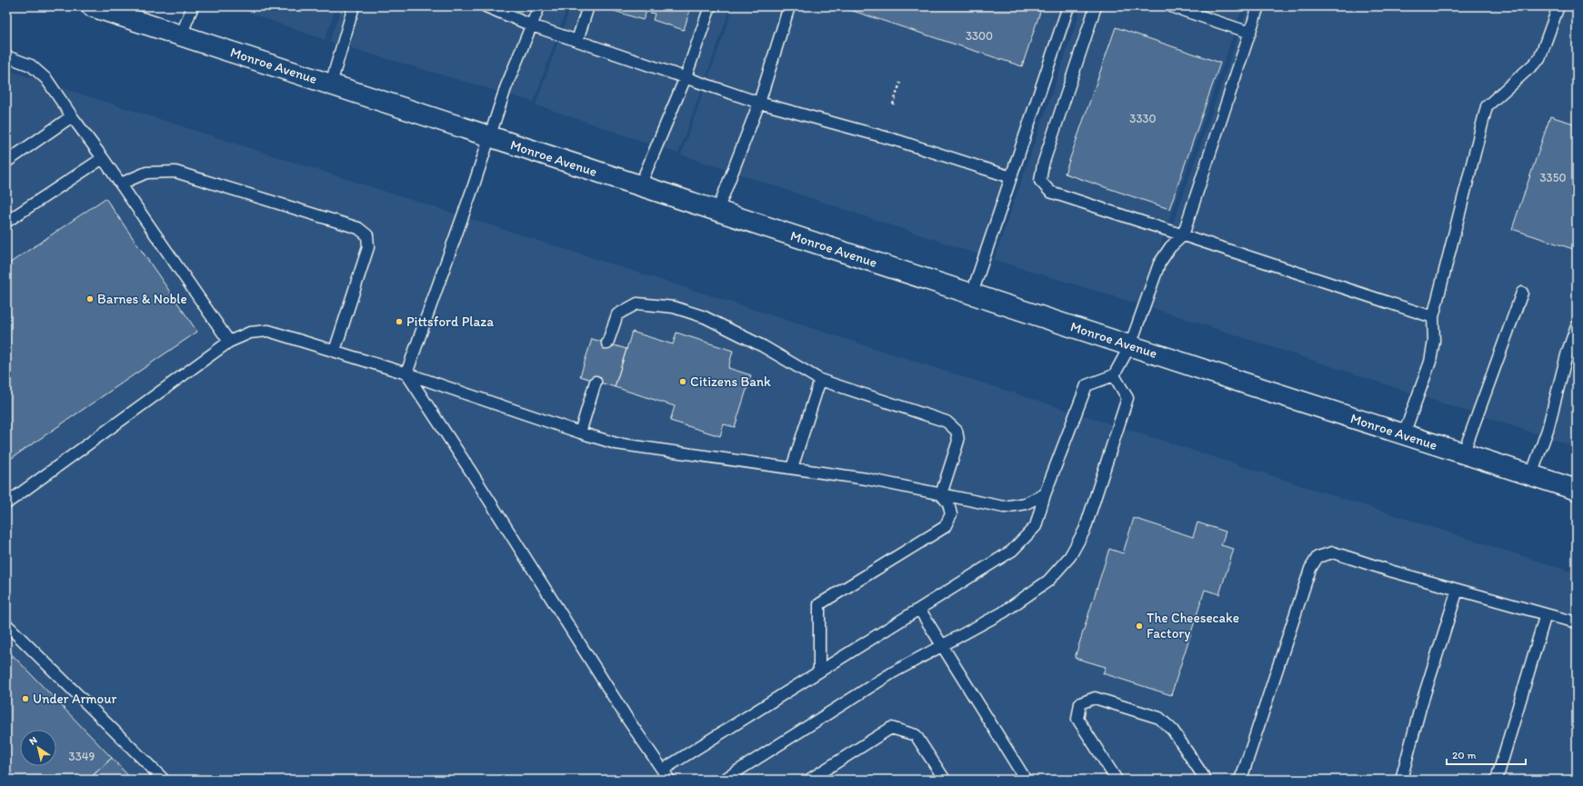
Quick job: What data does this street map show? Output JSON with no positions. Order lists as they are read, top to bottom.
{
  "streets": {
    "main road": ["Monroe Avenue"]
  },
  "places": [
    "Barnes & Noble",
    "Pittsford Plaza",
    "Citizens Bank",
    "The Cheesecake Factory",
    "Under Armour"
  ],
  "house_numbers": [
    "3300",
    "3330",
    "3350",
    "3349"
  ],
  "scale_bar": "20 m",
  "north": "top left"
}
